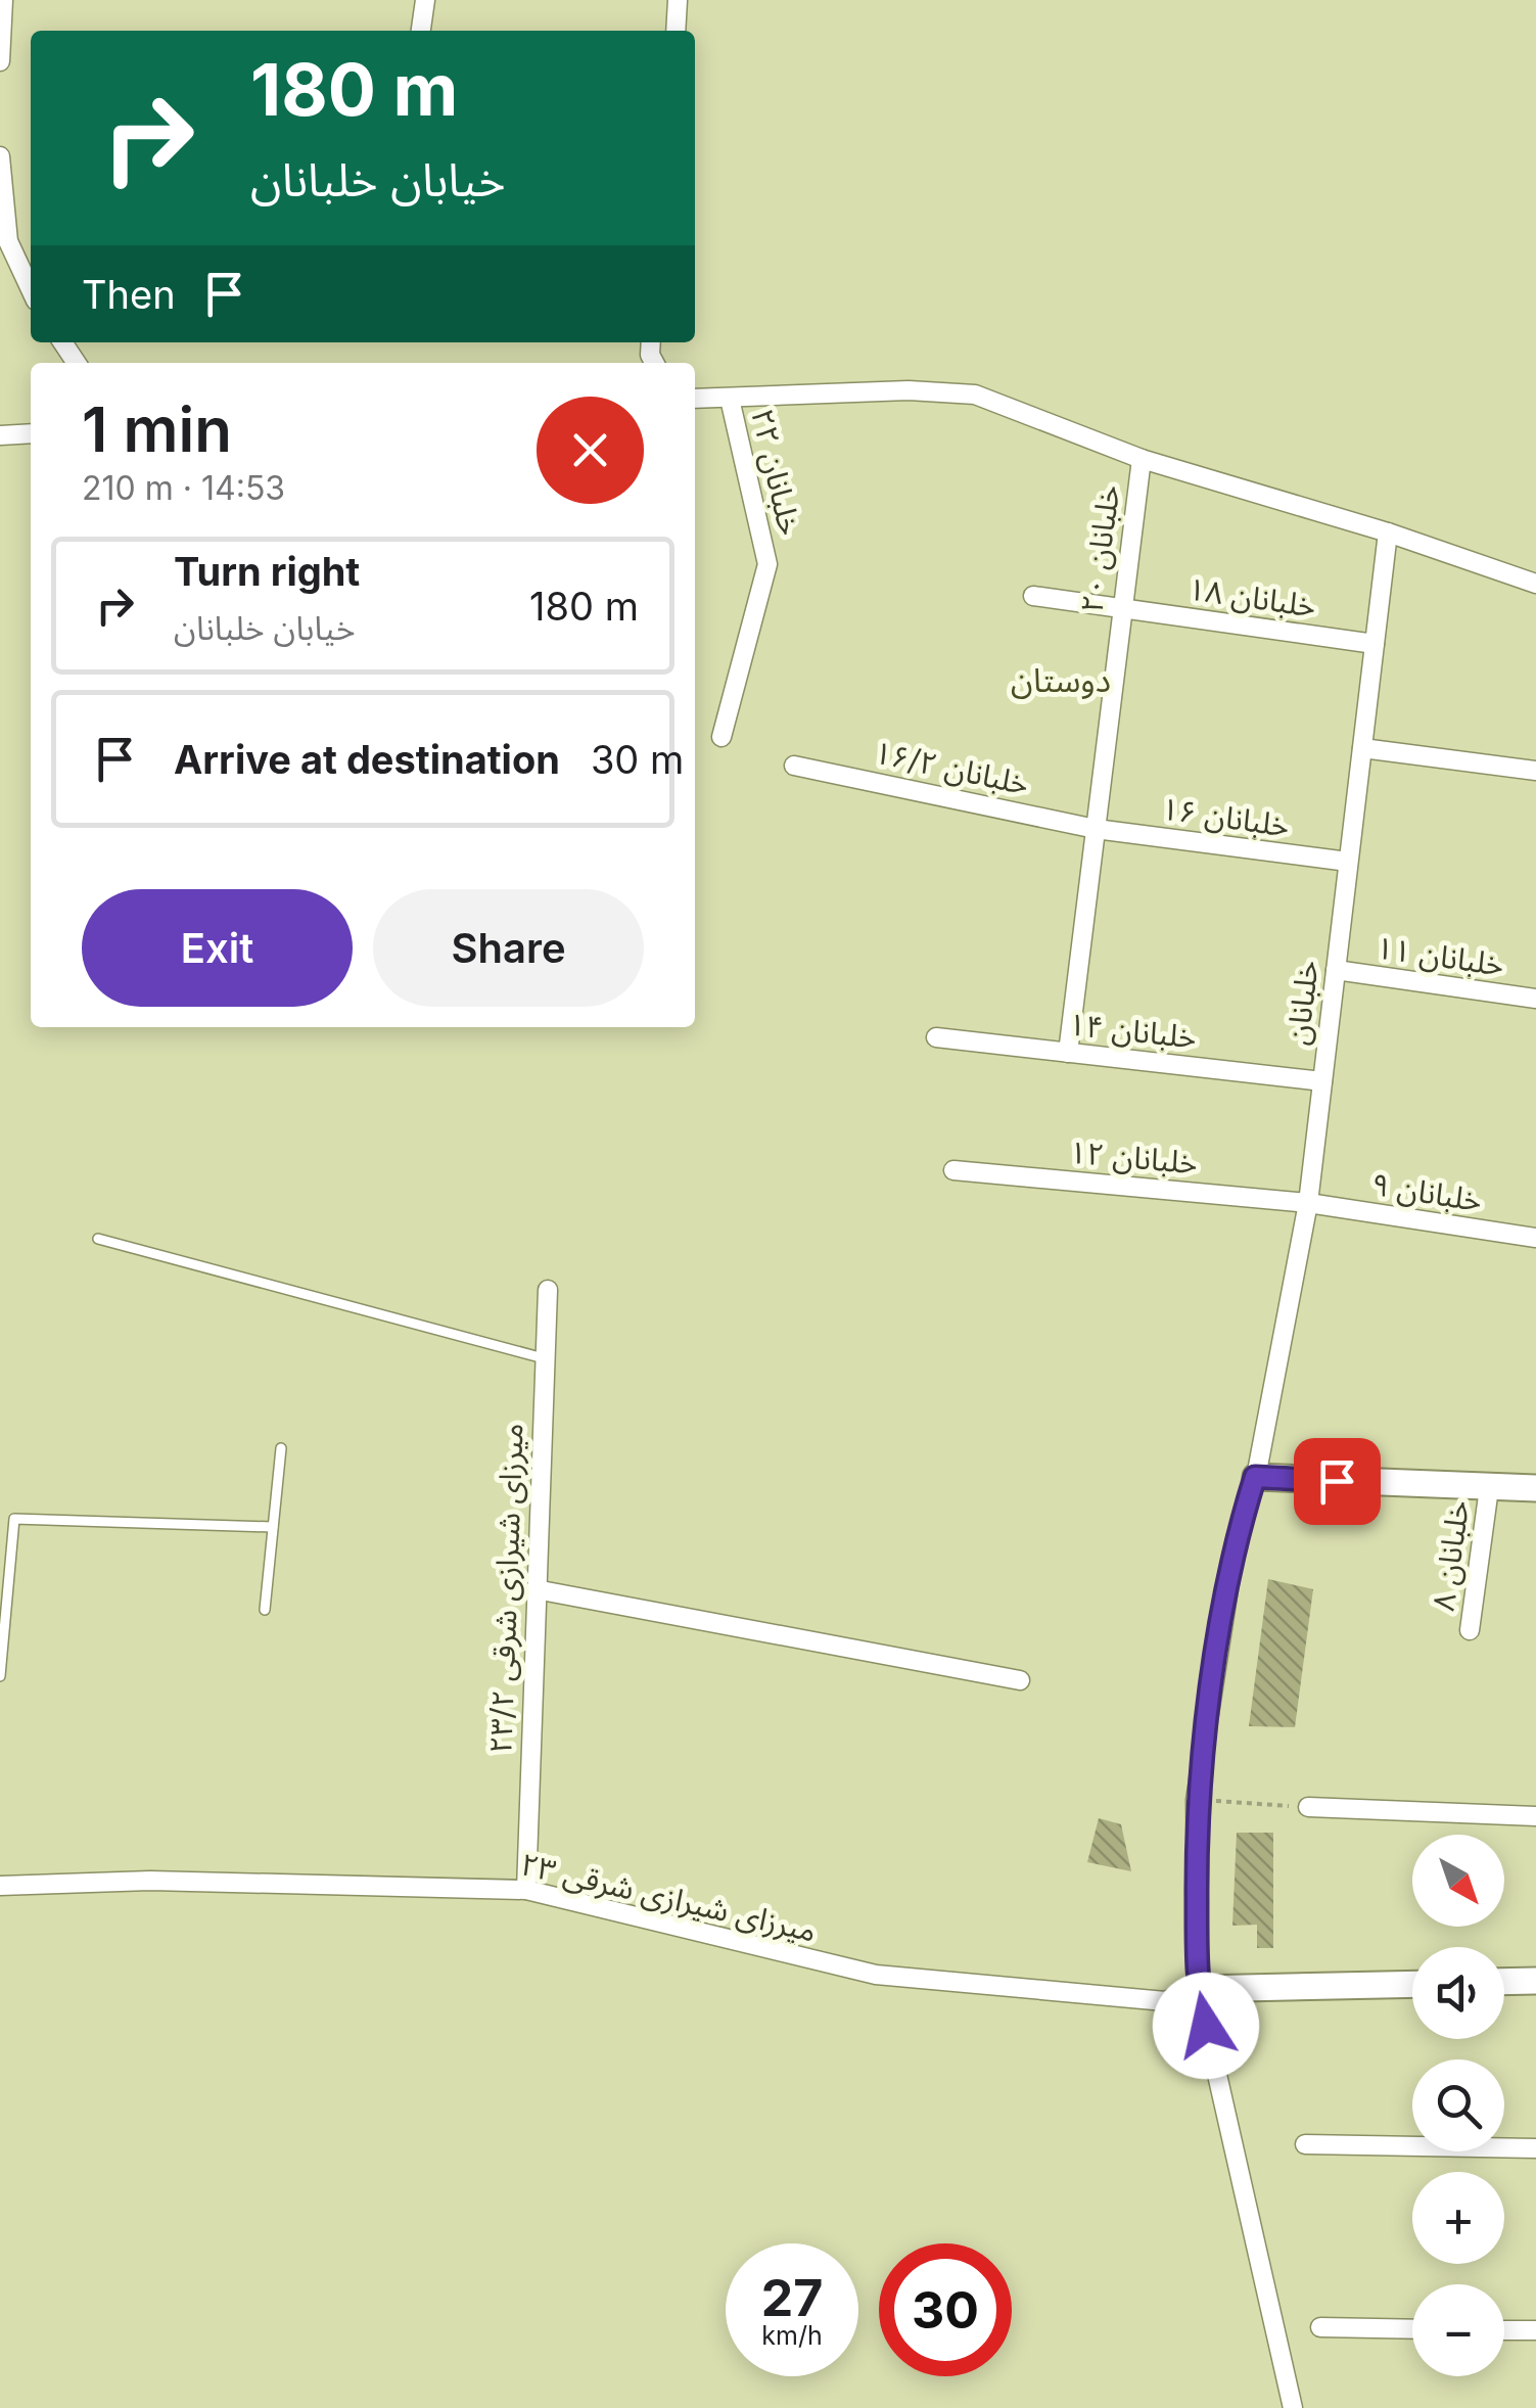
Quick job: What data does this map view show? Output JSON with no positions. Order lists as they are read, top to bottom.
{
  "streets": {
    "street": [
      "۲۲ خلبانان",
      "۲۰ خلبانان",
      "۱۸ خلبانان",
      "۱۶/۲ خلبانان",
      "۱۶ خلبانان",
      "۱۱ خلبانان",
      "خلبانان",
      "۱۴ خلبانان",
      "۱۲ خلبانان",
      "۹ خلبانان",
      "۸ خلبانان",
      "۲۳/۲ میرزای شیرازی شرقی",
      "۲۳ میرزای شیرازی شرقی"
    ]
  },
  "crossings": [
    ["۲۰ خلبانان", "۱۸ خلبانان"],
    ["۲۰ خلبانان", "۱۶/۲ خلبانان"],
    ["۲۰ خلبانان", "۱۶ خلبانان"],
    ["۲۰ خلبانان", "۱۴ خلبانان"],
    ["۱۸ خلبانان", "خلبانان"],
    ["۱۶/۲ خلبانان", "۱۶ خلبانان"],
    ["۱۶ خلبانان", "خلبانان"],
    ["۱۱ خلبانان", "خلبانان"],
    ["خلبانان", "۱۴ خلبانان"],
    ["خلبانان", "۱۲ خلبانان"],
    ["خلبانان", "۹ خلبانان"],
    ["خلبانان", "۲۳ میرزای شیرازی شرقی"],
    ["۱۲ خلبانان", "۹ خلبانان"],
    ["۲۳/۲ میرزای شیرازی شرقی", "۲۳ میرزای شیرازی شرقی"]
  ],
  "districts": ["دوستان"],
  "north": "bottom right",
  "page": {
    "turn": ["180 m", "خیابان خلبانان"],
    "then": "Then",
    "heading": ["1 min", "210 m · 14:53"],
    "list": [
      {
        "name": "Turn right",
        "note": "خیابان خلبانان",
        "value": "180 m"
      },
      {
        "name": "Arrive at destination",
        "value": "30 m"
      }
    ],
    "buttons": ["Exit", "Share"],
    "map_buttons": ["+", "−"],
    "speed": "27 km/h",
    "limit": "30"
  }
}
